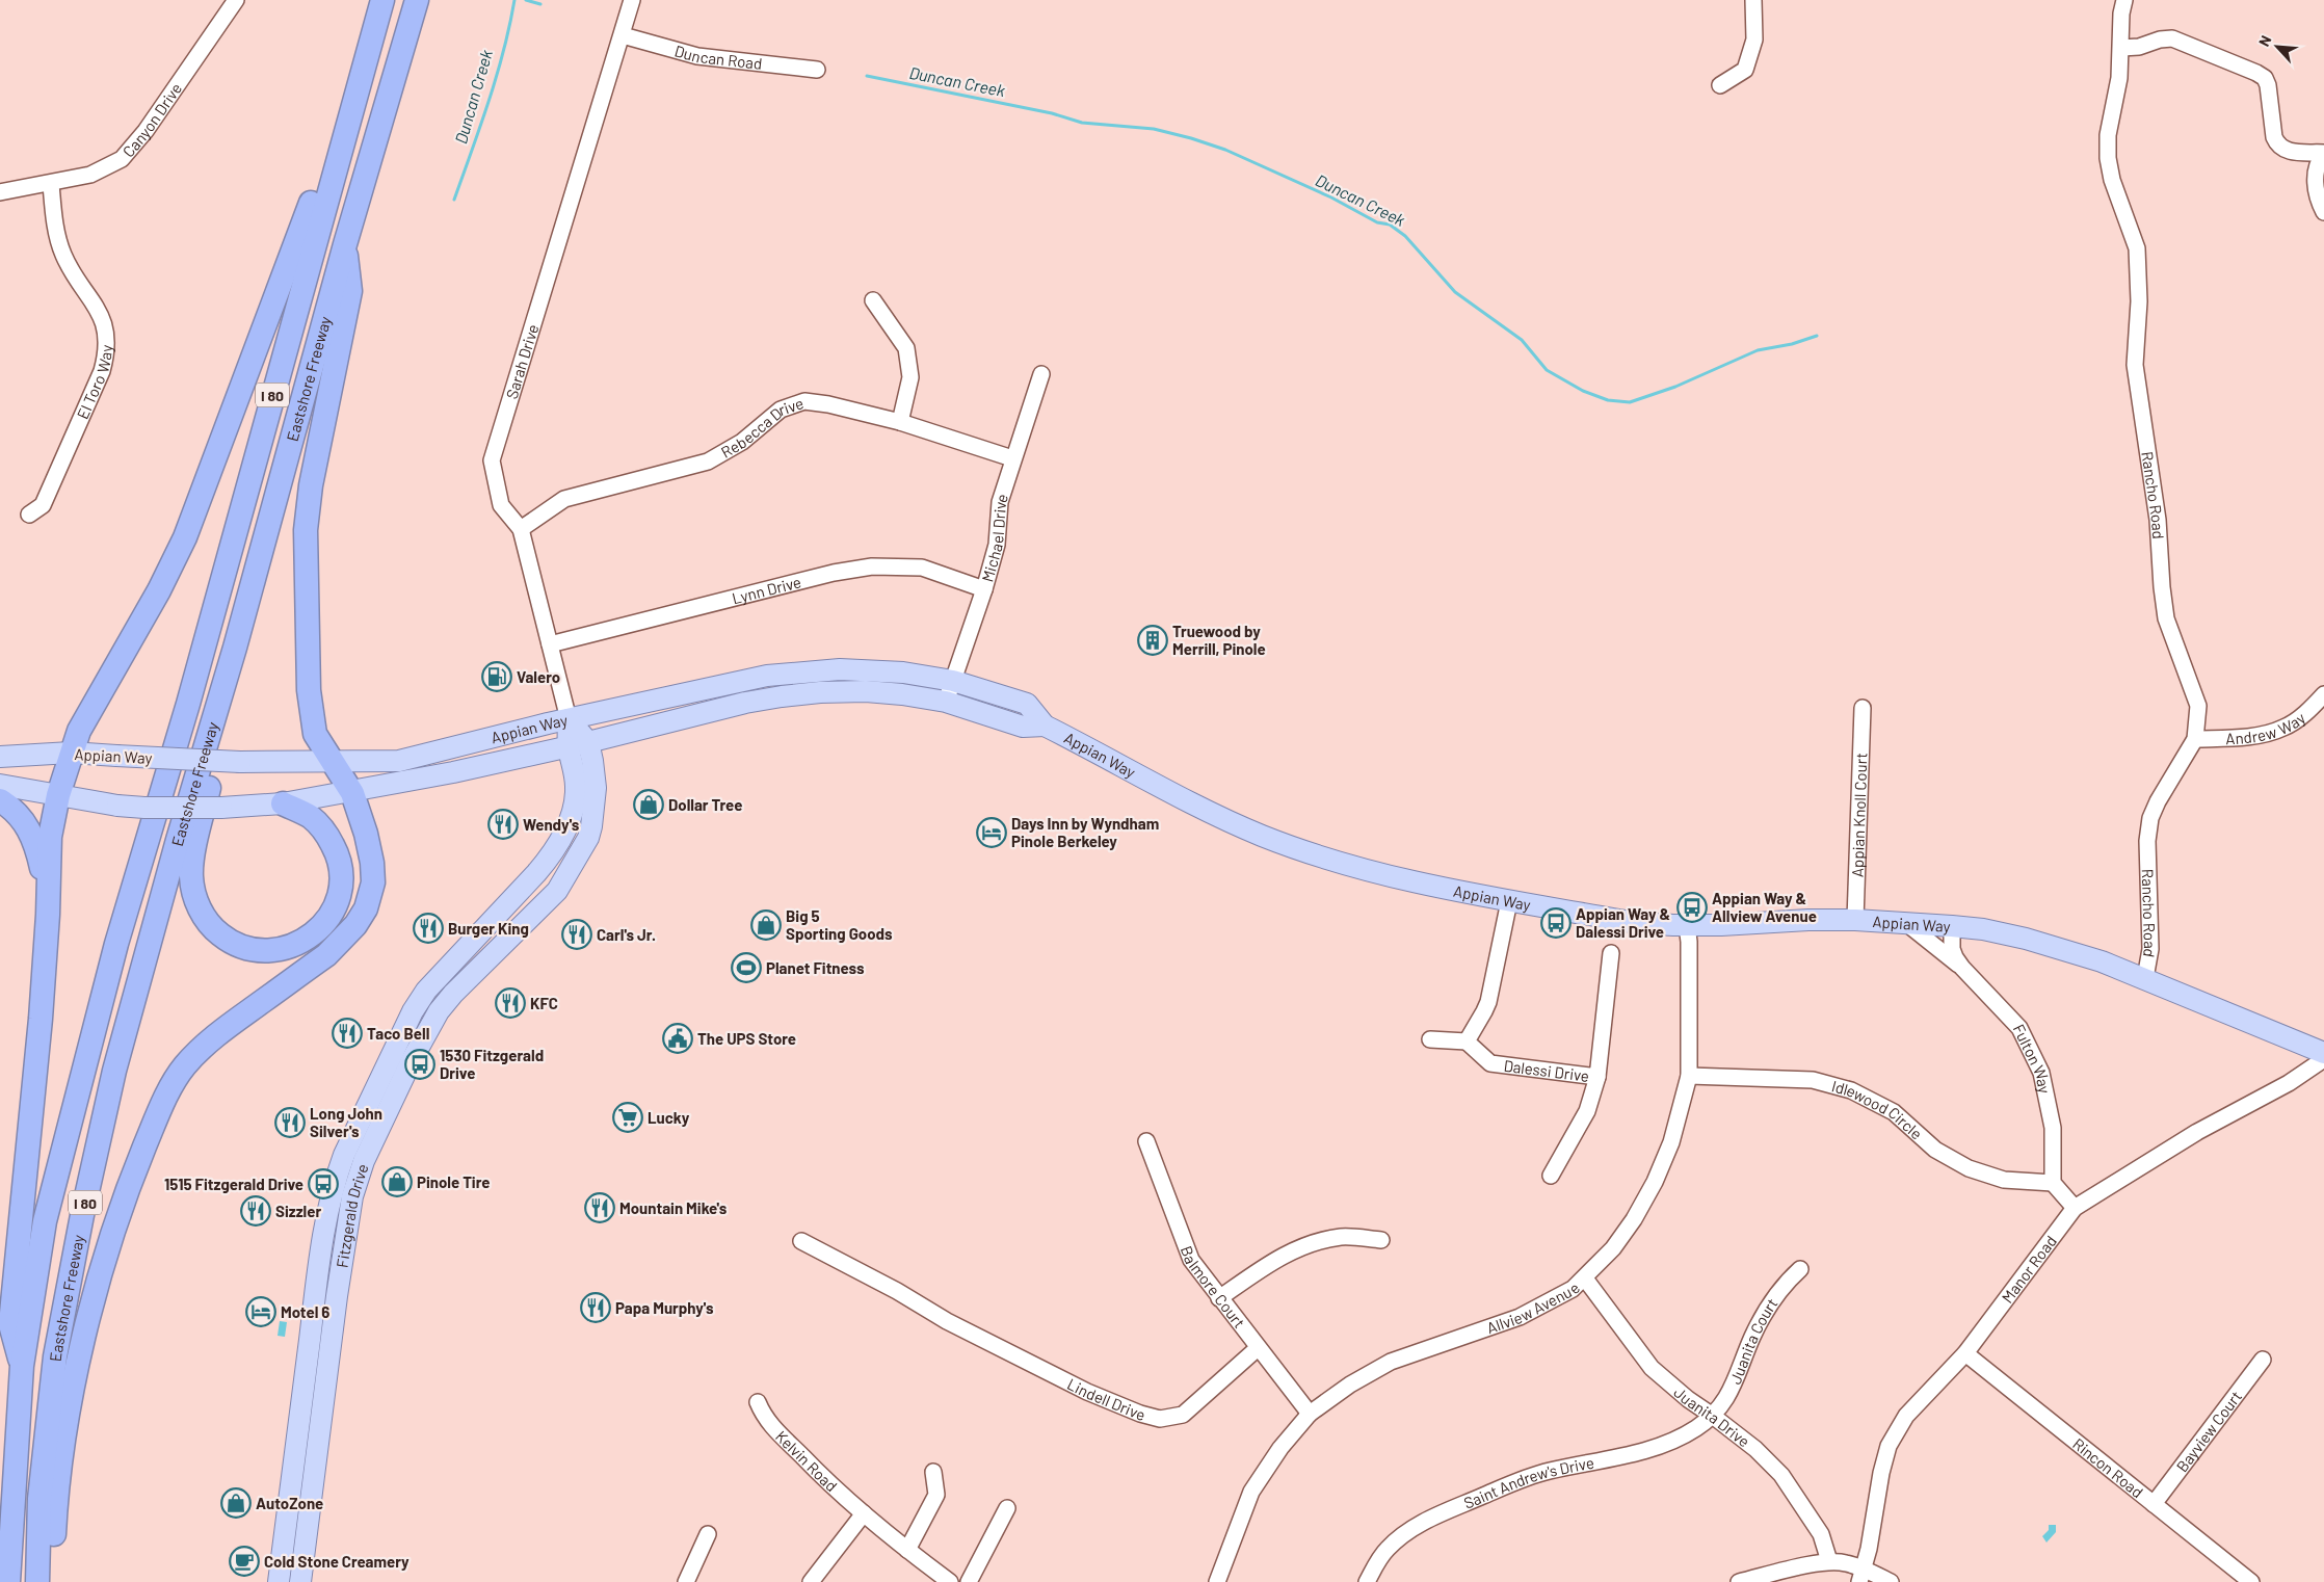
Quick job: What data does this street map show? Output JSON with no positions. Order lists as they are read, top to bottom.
{
  "streets": {
    "highway": ["Eastshore Freeway", "I 80"],
    "main road": ["Appian Way", "Fitzgerald Drive"],
    "street": [
      "Duncan Road",
      "Canyon Drive",
      "Sarah Drive",
      "El Toro Way",
      "Rebecca Drive",
      "Rancho Road",
      "Michael Drive",
      "Lynn Drive",
      "Andrew Way",
      "Appian Knoll Court",
      "Fulton Way",
      "Dalessi Drive",
      "Idlewood Circle",
      "Manor Road",
      "Balmore Court",
      "Allview Avenue",
      "Juanita Court",
      "Lindell Drive",
      "Juanita Drive",
      "Bayview Court",
      "Kelvin Road",
      "Rincon Road",
      "Saint Andrew's Drive"
    ]
  },
  "crossings": [
    ["Duncan Road", "Sarah Drive"],
    ["Canyon Drive", "El Toro Way"],
    ["Sarah Drive", "Rebecca Drive"],
    ["Sarah Drive", "Lynn Drive"],
    ["Sarah Drive", "Appian Way"],
    ["Sarah Drive", "Fitzgerald Drive"],
    ["Rebecca Drive", "Michael Drive"],
    ["Rancho Road", "Andrew Way"],
    ["Rancho Road", "Appian Way"],
    ["Michael Drive", "Lynn Drive"],
    ["Michael Drive", "Appian Way"],
    ["Appian Way", "Appian Knoll Court"],
    ["Appian Way", "Fulton Way"],
    ["Appian Way", "Fitzgerald Drive"],
    ["Appian Way", "Allview Avenue"],
    ["Fulton Way", "Idlewood Circle"],
    ["Idlewood Circle", "Allview Avenue"],
    ["Manor Road", "Rincon Road"],
    ["Balmore Court", "Allview Avenue"],
    ["Balmore Court", "Lindell Drive"],
    ["Allview Avenue", "Juanita Drive"],
    ["Juanita Court", "Juanita Drive"],
    ["Juanita Court", "Saint Andrew's Drive"],
    ["Juanita Drive", "Saint Andrew's Drive"],
    ["Bayview Court", "Rincon Road"]
  ],
  "water": ["Duncan Creek"],
  "places": {
    "building": ["Truewood by Merrill, Pinole"],
    "fuel station": ["Valero"],
    "shop": [
      "Dollar Tree",
      "Big 5 Sporting Goods",
      "Pinole Tire",
      "AutoZone"
    ],
    "restaurant": [
      "Wendy's",
      "Burger King",
      "Carl's Jr.",
      "KFC",
      "Taco Bell",
      "Long John Silver's",
      "Mountain Mike's",
      "Sizzler",
      "Papa Murphy's"
    ],
    "hotel": ["Days Inn by Wyndham Pinole Berkeley", "Motel 6"],
    "bus stop": [
      "Appian Way & Allview Avenue",
      "Appian Way & Dalessi Drive",
      "1530 Fitzgerald Drive",
      "1515 Fitzgerald Drive"
    ],
    "sports": ["Planet Fitness"],
    "public building": ["The UPS Store"],
    "supermarket": ["Lucky"],
    "cafe": ["Cold Stone Creamery"]
  },
  "north": "top left"
}
